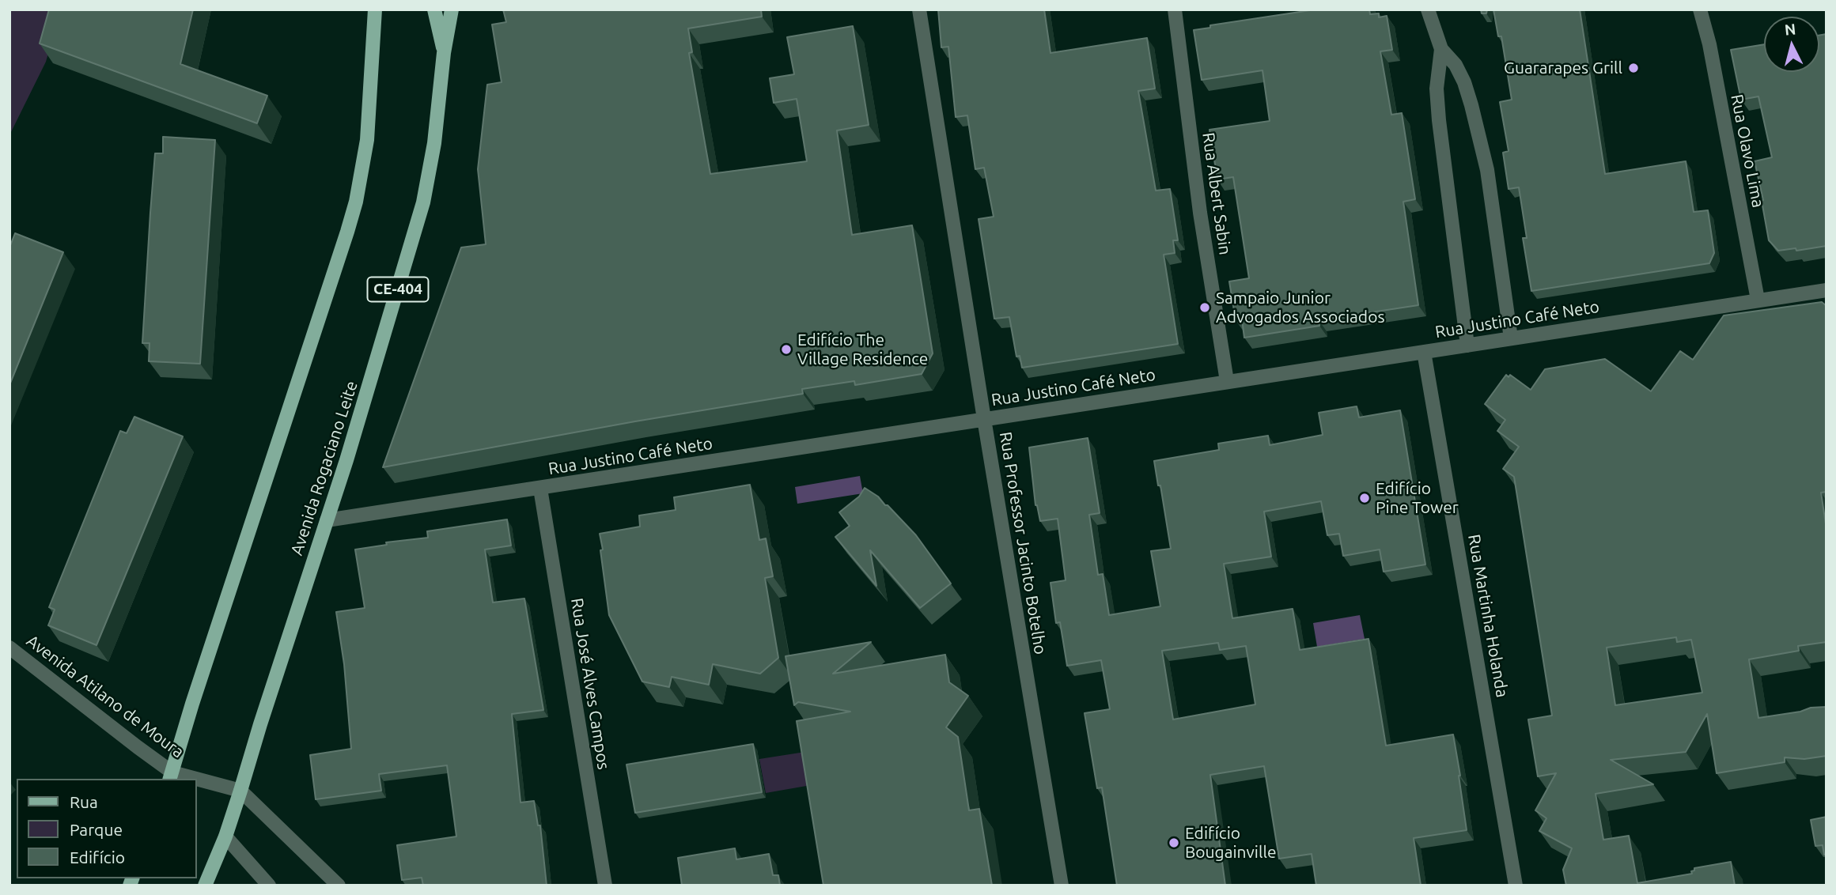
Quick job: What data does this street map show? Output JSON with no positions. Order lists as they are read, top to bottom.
{
  "streets": {
    "main road": ["CE-404", "Avenida Rogaciano Leite"],
    "street": [
      "Rua Olavo Lima",
      "Rua Albert Sabin",
      "Rua Justino Café Neto",
      "Rua Professor Jacinto Botelho",
      "Rua Martinha Holanda",
      "Rua José Alves Campos",
      "Avenida Atilano de Moura"
    ]
  },
  "crossings": [
    ["Rua Olavo Lima", "Rua Justino Café Neto"],
    ["Rua Albert Sabin", "Rua Justino Café Neto"],
    ["CE-404", "Avenida Rogaciano Leite"],
    ["Rua Justino Café Neto", "Avenida Rogaciano Leite"],
    ["Rua Justino Café Neto", "Rua Professor Jacinto Botelho"],
    ["Rua Justino Café Neto", "Rua Martinha Holanda"],
    ["Rua Justino Café Neto", "Rua José Alves Campos"],
    ["Avenida Rogaciano Leite", "Avenida Atilano de Moura"]
  ],
  "places": [
    "Guararapes Grill",
    "Sampaio Junior Advogados Associados",
    "Edifício The Village Residence",
    "Edifício Pine Tower",
    "Edifício Bougainville"
  ],
  "legend": ["Rua", "Parque", "Edifício"],
  "north": "top"
}
